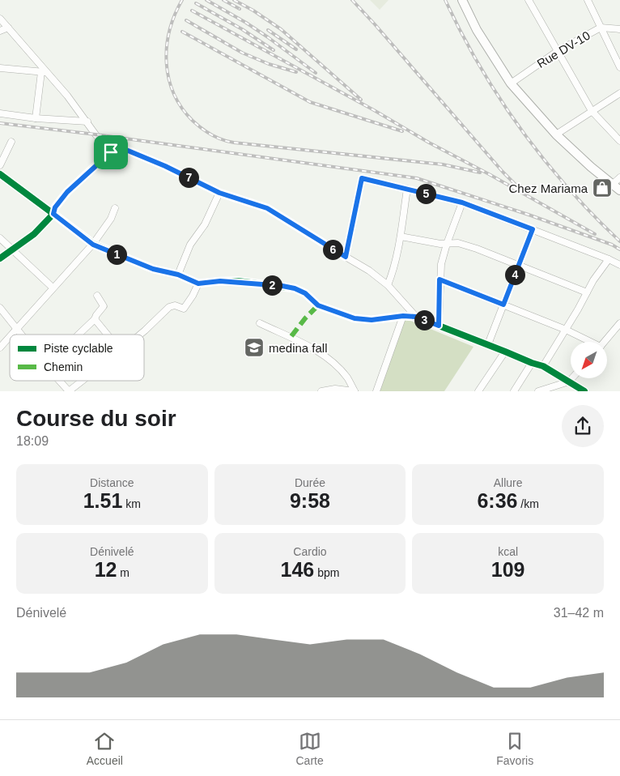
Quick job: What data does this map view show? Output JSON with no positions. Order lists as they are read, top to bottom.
{
  "streets": {
    "street": ["Rue DV-10"]
  },
  "places": {
    "shop": ["Chez Mariama"],
    "school or university": ["medina fall"]
  },
  "legend": ["Piste cyclable", "Chemin"],
  "north": "bottom left",
  "page": {
    "pins": [
      "7",
      "5",
      "6",
      "1",
      "4",
      "2",
      "3"
    ],
    "heading": ["Course du soir", "18:09"],
    "stats": [
      ["Distance", "1.51 km"],
      ["Durée", "9:58"],
      ["Allure", "6:36 /km"],
      ["Dénivelé", "12 m"],
      ["Cardio", "146 bpm"],
      ["kcal", "109"]
    ],
    "chart": ["Dénivelé", "31–42 m"],
    "tabs": ["Accueil", "Carte", "Favoris"]
  }
}
